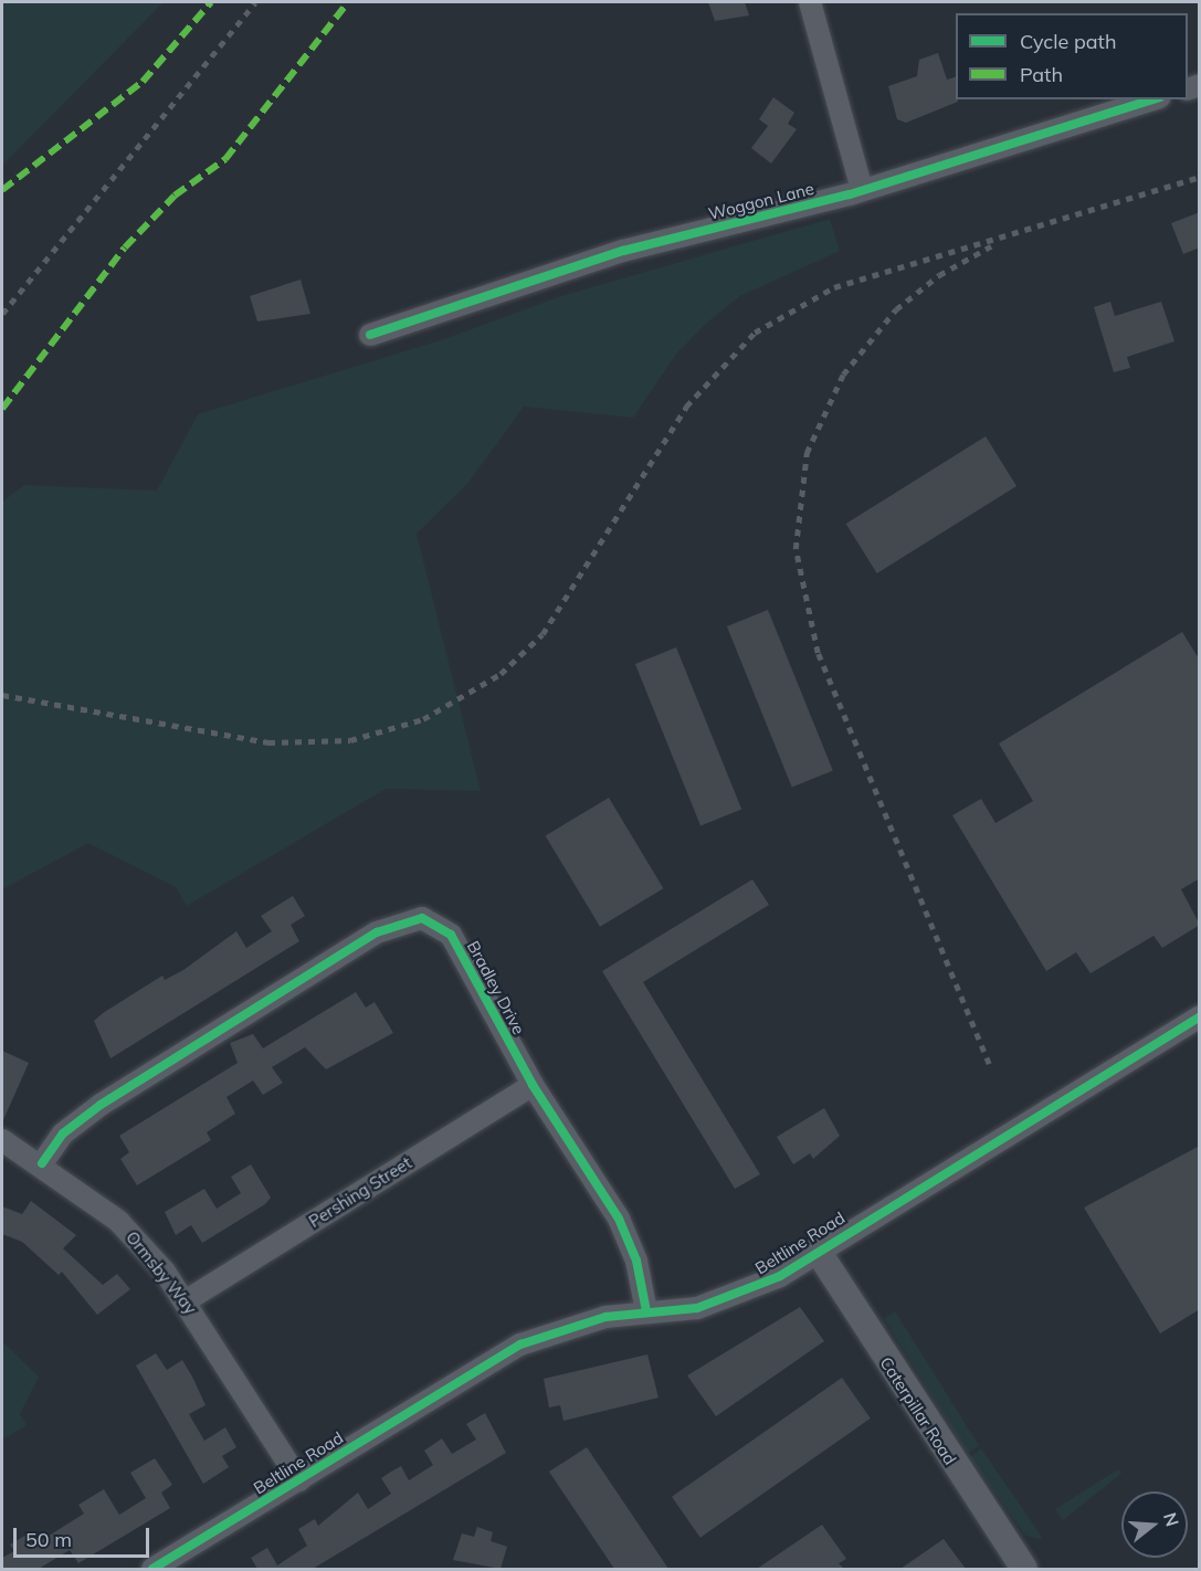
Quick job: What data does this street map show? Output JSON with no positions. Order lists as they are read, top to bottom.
{
  "streets": {
    "street": [
      "Woggon Lane",
      "Bradley Drive",
      "Pershing Street",
      "Beltline Road",
      "Ormsby Way",
      "Caterpillar Road"
    ]
  },
  "crossings": [
    ["Bradley Drive", "Pershing Street"],
    ["Bradley Drive", "Beltline Road"],
    ["Bradley Drive", "Ormsby Way"],
    ["Pershing Street", "Ormsby Way"],
    ["Beltline Road", "Ormsby Way"],
    ["Beltline Road", "Caterpillar Road"]
  ],
  "legend": ["Cycle path", "Path"],
  "scale_bar": "50 m",
  "north": "right"
}
